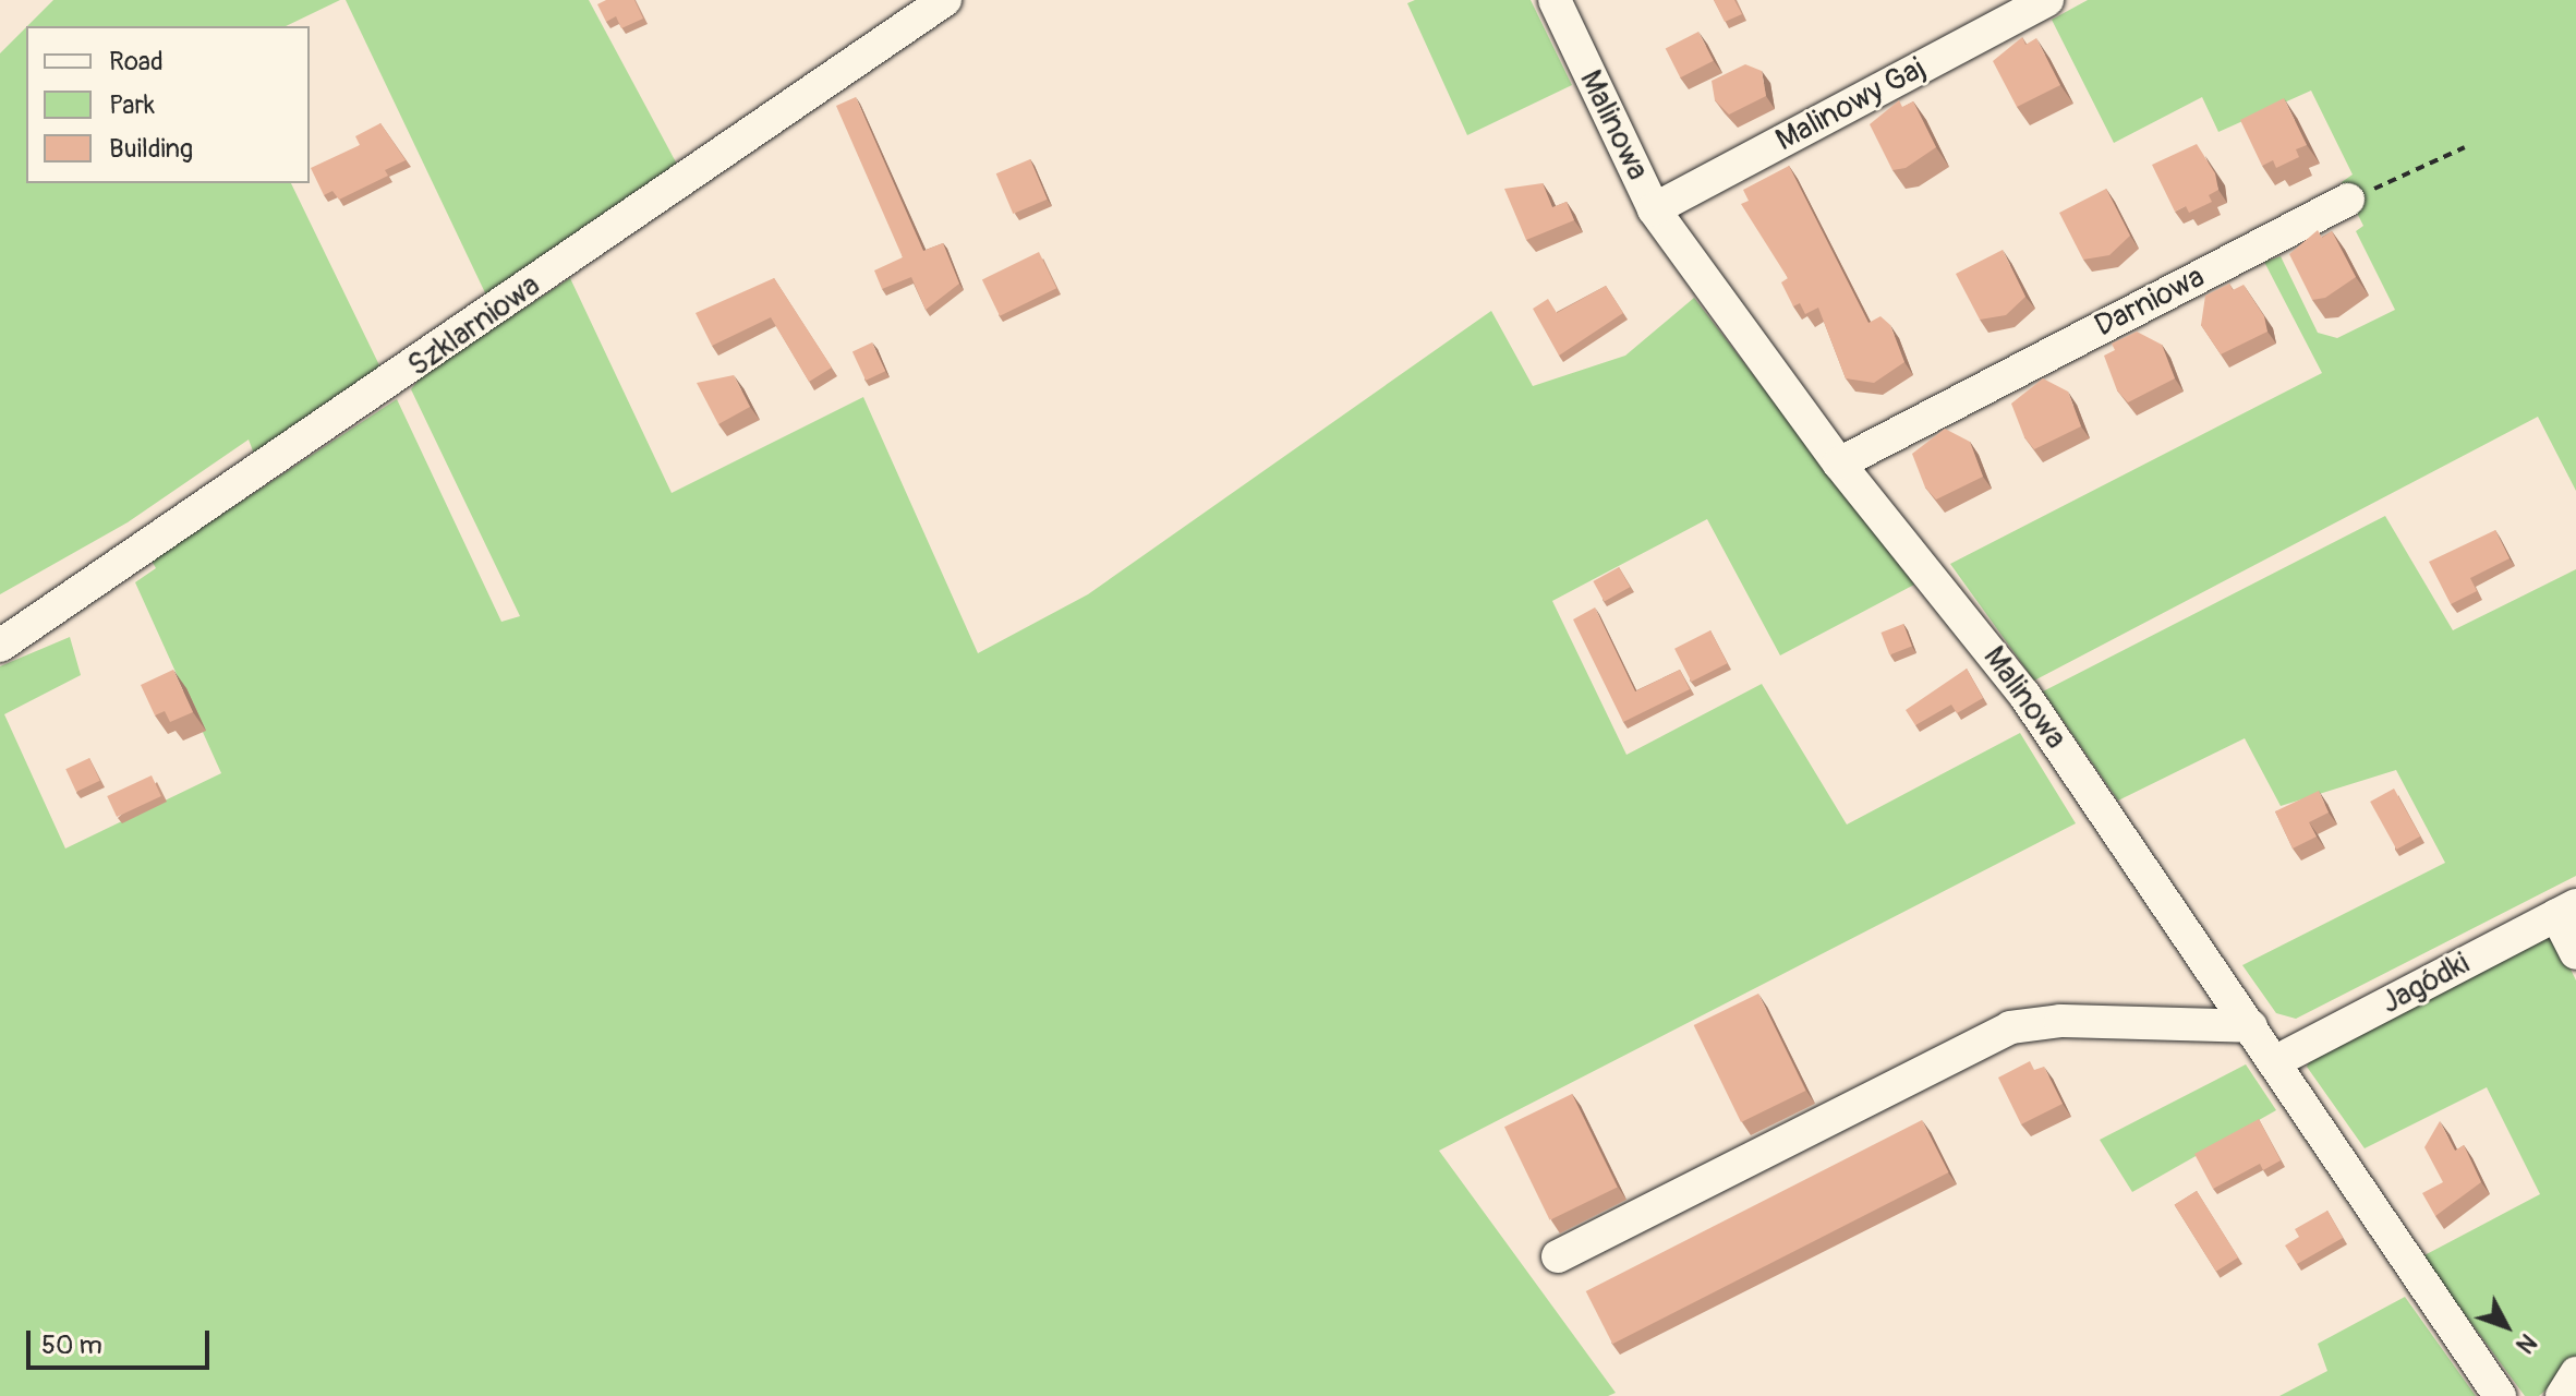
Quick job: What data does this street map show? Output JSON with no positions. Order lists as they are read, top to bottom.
{
  "streets": {
    "street": [
      "Malinowy Gaj",
      "Malinowa",
      "Darniowa",
      "Szklarniowa",
      "Jagódki"
    ]
  },
  "crossings": [
    ["Malinowy Gaj", "Malinowa"],
    ["Malinowa", "Darniowa"],
    ["Malinowa", "Jagódki"]
  ],
  "legend": ["Road", "Park", "Building"],
  "scale_bar": "50 m",
  "north": "bottom right"
}
